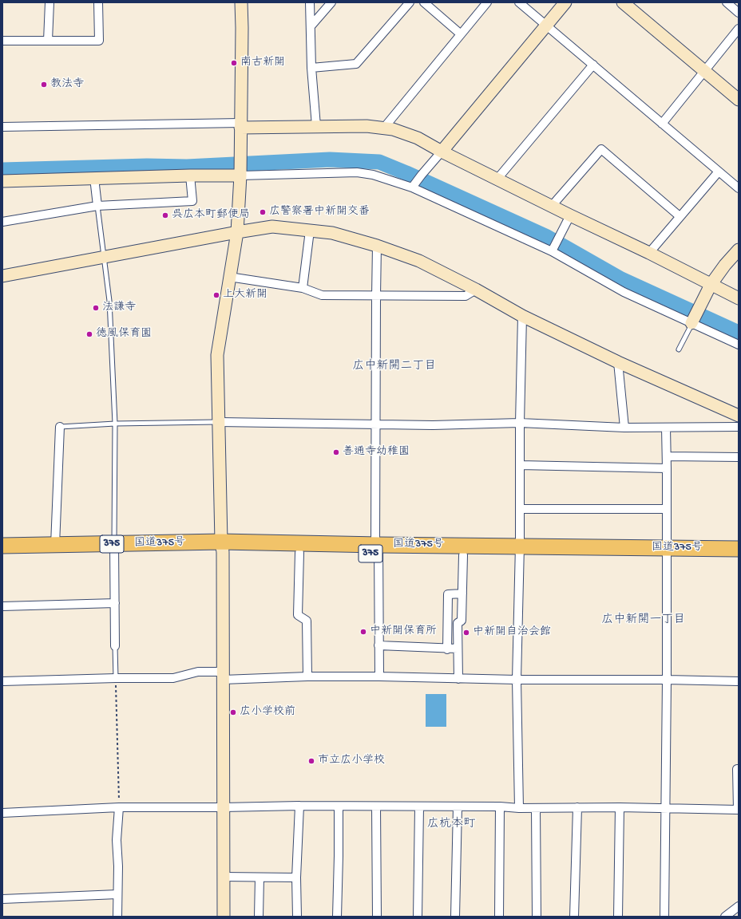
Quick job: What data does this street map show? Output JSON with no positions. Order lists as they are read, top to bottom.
{
  "streets": {
    "highway": ["国道375号", "375"]
  },
  "districts": ["広中新開二丁目", "広中新開一丁目", "広杭本町"],
  "places": [
    "南古新開",
    "教法寺",
    "広警察署中新開交番",
    "呉広本町郵便局",
    "上大新開",
    "法謙寺",
    "徳風保育園",
    "善通寺幼稚園",
    "中新開保育所",
    "中新開自治会館",
    "広小学校前",
    "市立広小学校"
  ]
}
